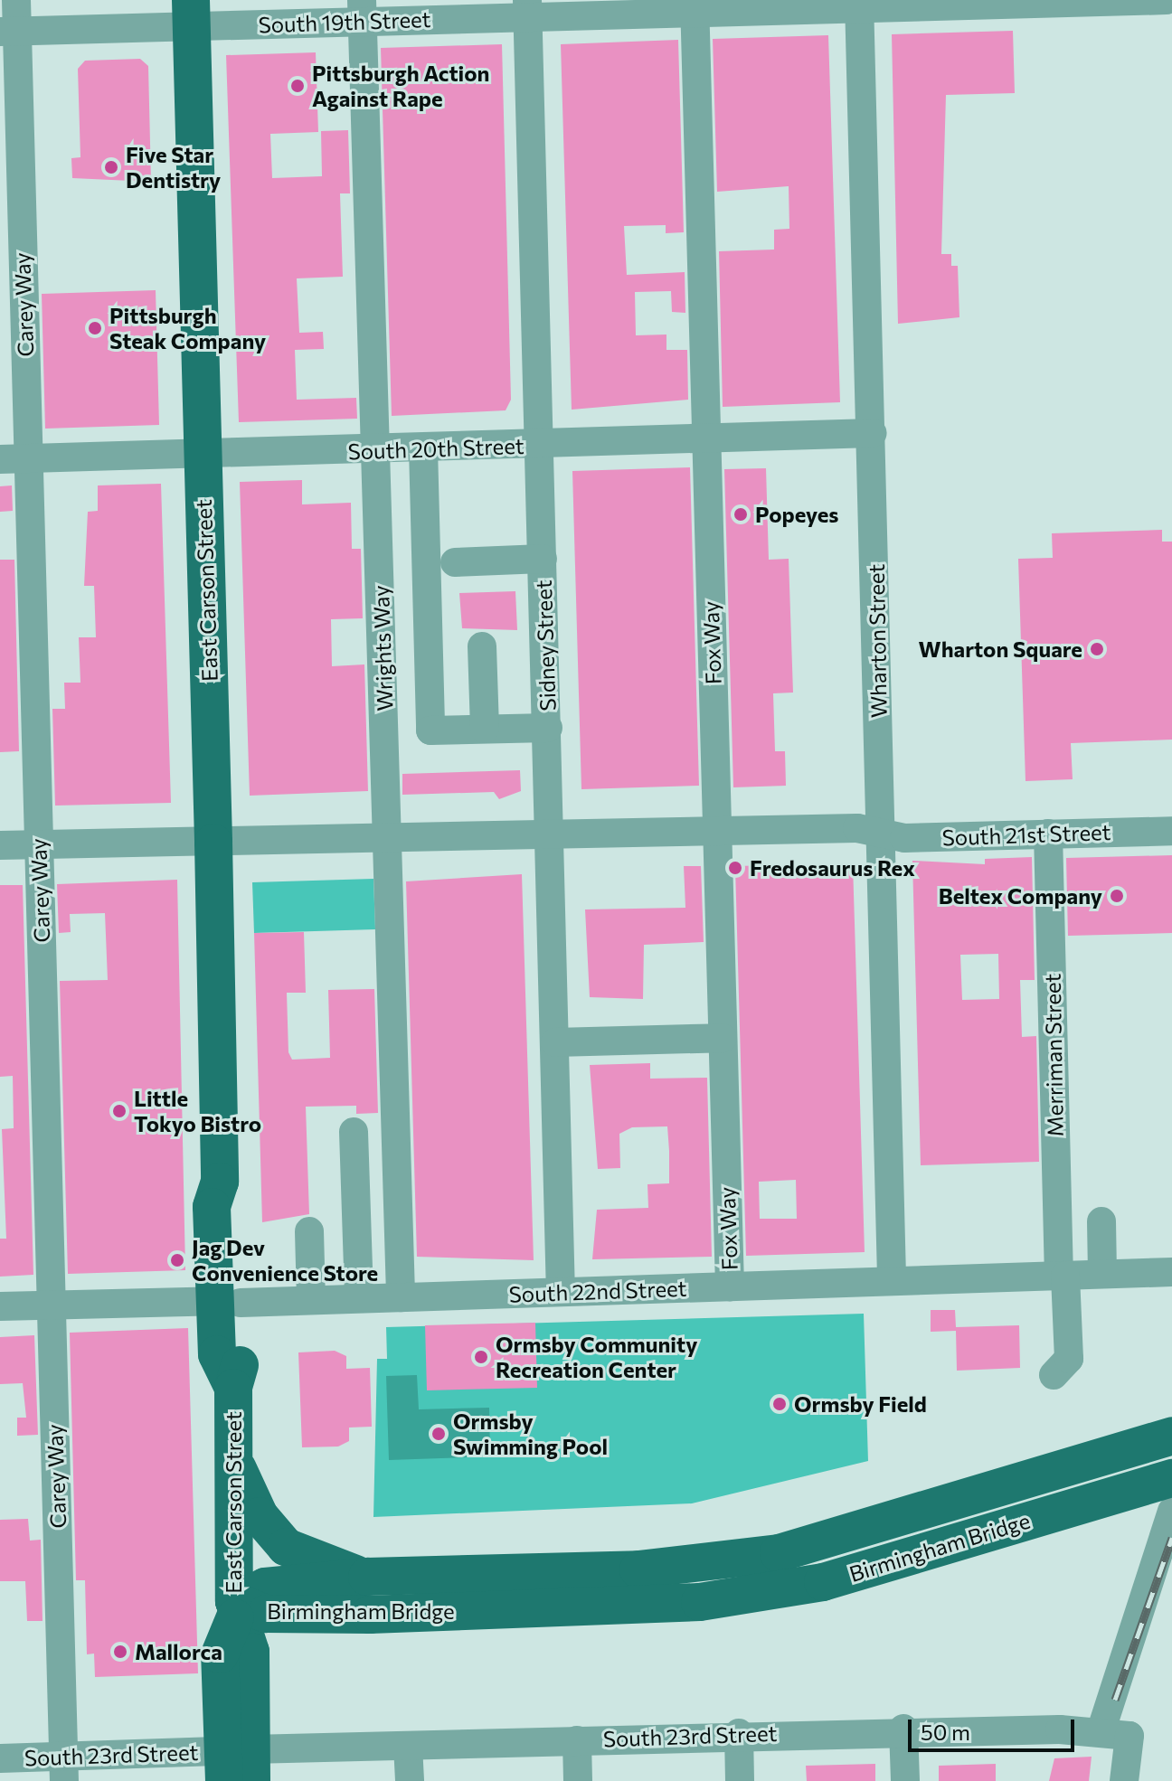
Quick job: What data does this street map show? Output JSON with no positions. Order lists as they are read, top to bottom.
{
  "streets": {
    "main road": ["East Carson Street", "Birmingham Bridge"],
    "street": [
      "South 19th Street",
      "Carey Way",
      "South 20th Street",
      "Wharton Street",
      "Fox Way",
      "Sidney Street",
      "Wrights Way",
      "South 21st Street",
      "Merriman Street",
      "South 22nd Street",
      "South 23rd Street"
    ]
  },
  "crossings": [
    ["South 19th Street", "Carey Way"],
    ["South 19th Street", "East Carson Street"],
    ["South 19th Street", "Wharton Street"],
    ["South 19th Street", "Fox Way"],
    ["South 19th Street", "Sidney Street"],
    ["South 19th Street", "Wrights Way"],
    ["Carey Way", "South 20th Street"],
    ["Carey Way", "South 21st Street"],
    ["Carey Way", "South 22nd Street"],
    ["Carey Way", "South 23rd Street"],
    ["South 20th Street", "East Carson Street"],
    ["South 20th Street", "Wharton Street"],
    ["South 20th Street", "Fox Way"],
    ["South 20th Street", "Sidney Street"],
    ["South 20th Street", "Wrights Way"],
    ["East Carson Street", "South 21st Street"],
    ["East Carson Street", "South 22nd Street"],
    ["East Carson Street", "Birmingham Bridge"],
    ["East Carson Street", "South 23rd Street"],
    ["Wharton Street", "South 21st Street"],
    ["Wharton Street", "South 22nd Street"],
    ["Fox Way", "South 21st Street"],
    ["Fox Way", "South 22nd Street"],
    ["Sidney Street", "South 21st Street"],
    ["Sidney Street", "South 22nd Street"],
    ["Wrights Way", "South 21st Street"],
    ["Wrights Way", "South 22nd Street"],
    ["South 21st Street", "Merriman Street"],
    ["Merriman Street", "South 22nd Street"]
  ],
  "places": [
    "Pittsburgh Action Against Rape",
    "Five Star Dentistry",
    "Pittsburgh Steak Company",
    "Popeyes",
    "Wharton Square",
    "Fredosaurus Rex",
    "Beltex Company",
    "Little Tokyo Bistro",
    "Jag Dev Convenience Store",
    "Ormsby Community Recreation Center",
    "Ormsby Field",
    "Ormsby Swimming Pool",
    "Mallorca"
  ],
  "scale_bar": "50 m"
}
